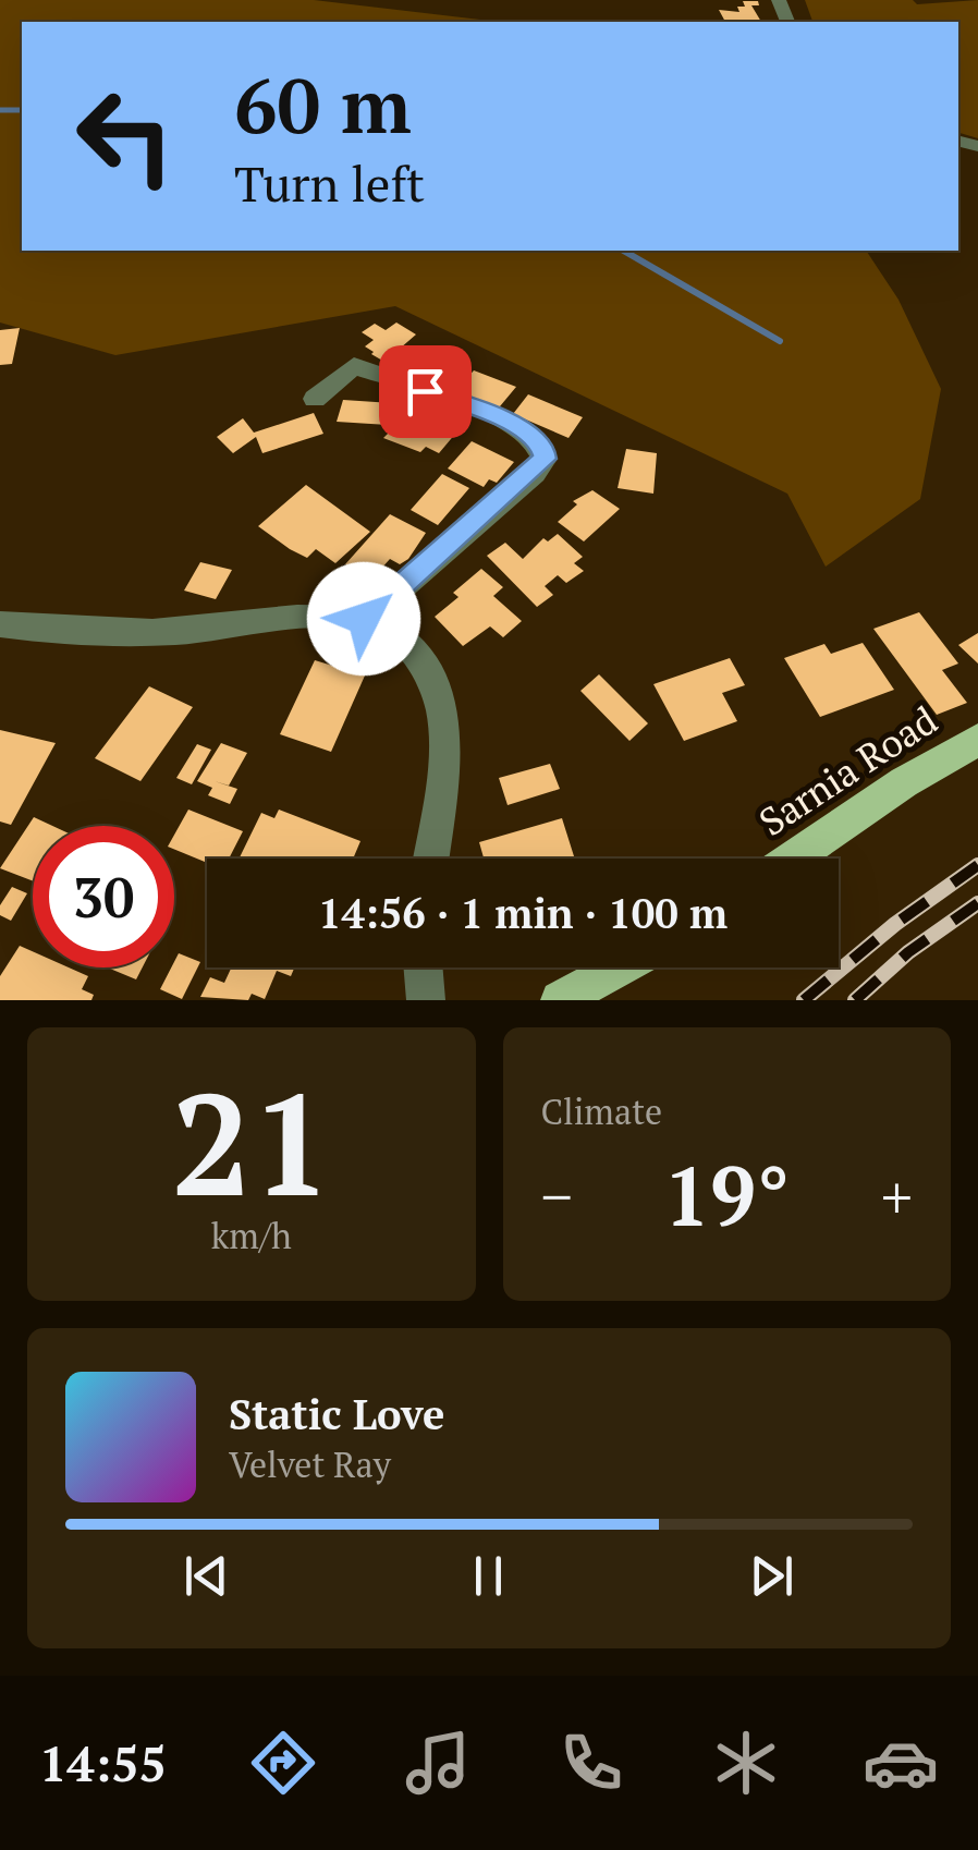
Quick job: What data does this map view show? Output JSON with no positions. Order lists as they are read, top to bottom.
{
  "streets": {
    "main road": ["Sarnia Road"]
  },
  "page": {
    "turn": ["60 m", "Turn left"],
    "limit": "30",
    "trip": "14:56 · 1 min · 100 m",
    "tile": [
      ["21", "km/h"],
      "Climate"
    ],
    "heat": ["−", "19°", "+"],
    "song": ["Static Love", "Velvet Ray"],
    "tabs": "14:55"
  }
}
